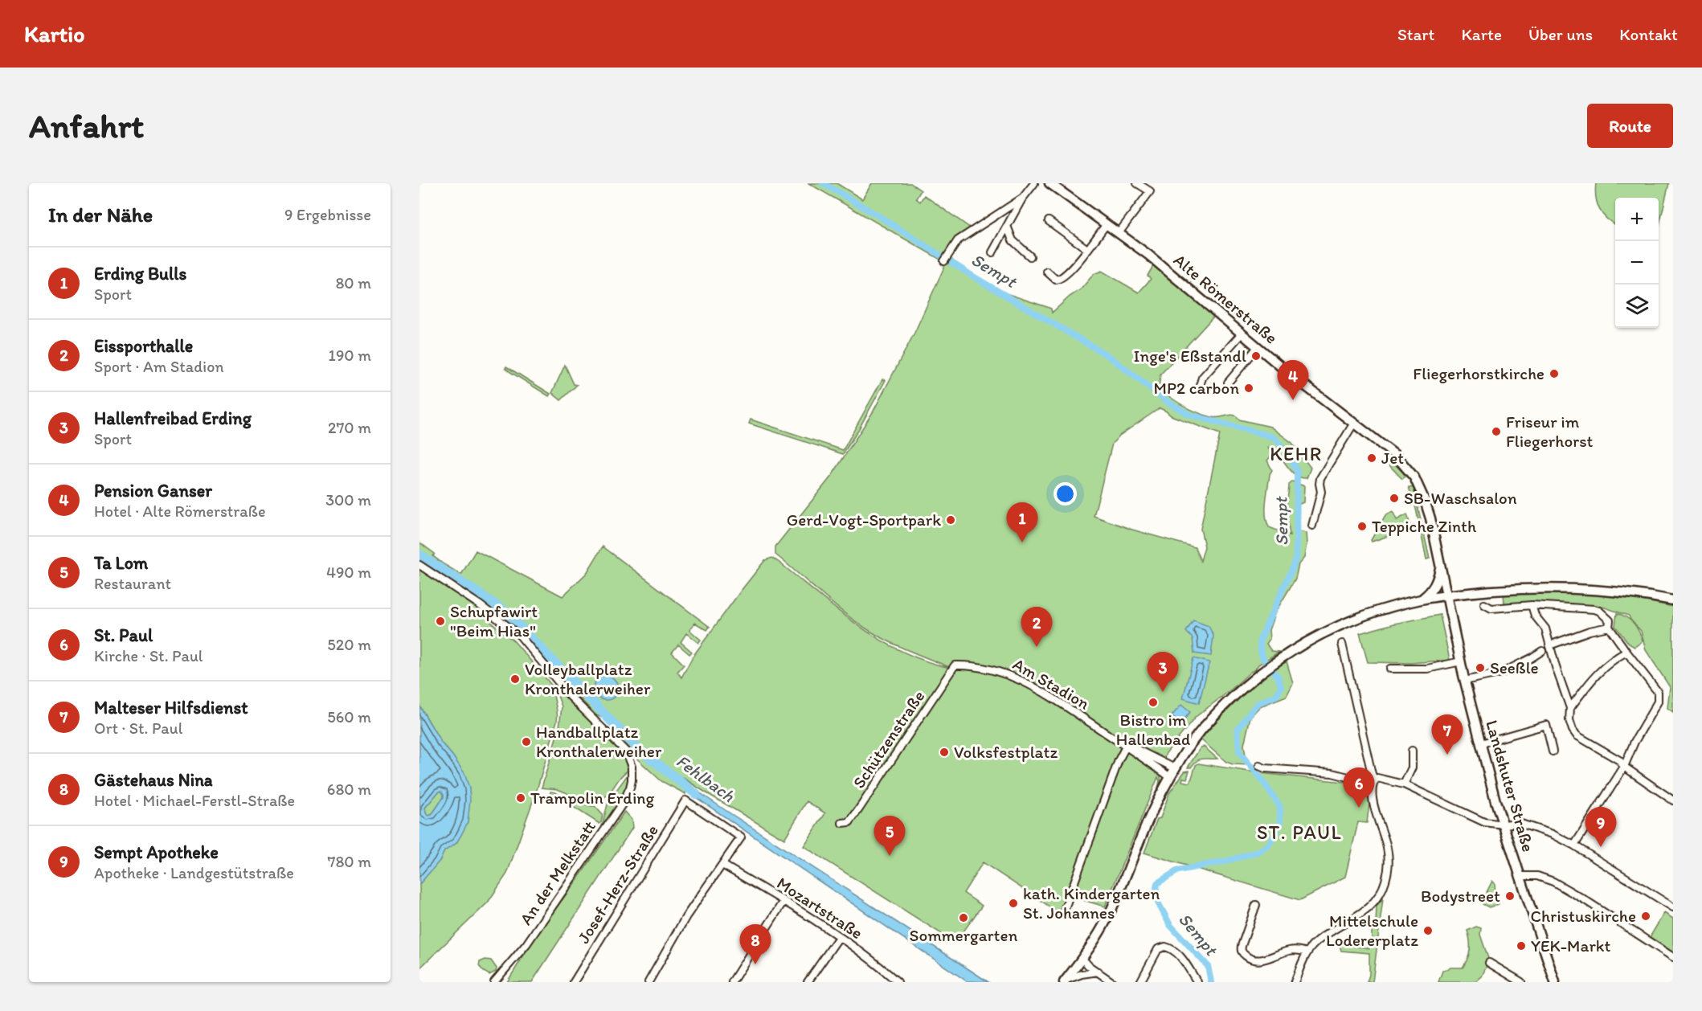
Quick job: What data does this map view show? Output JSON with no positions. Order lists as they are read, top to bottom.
{
  "streets": {
    "main road": ["Alte Römerstraße", "Landshuter Straße"],
    "street": [
      "Am Stadion",
      "Schützenstraße",
      "An der Melkstatt",
      "Josef-Herz-Straße",
      "Mozartstraße"
    ]
  },
  "crossings": [
    ["Alte Römerstraße", "Landshuter Straße"],
    ["Am Stadion", "Schützenstraße"],
    ["Josef-Herz-Straße", "Mozartstraße"]
  ],
  "districts": ["KEHR", "ST. PAUL"],
  "water": ["Sempt", "Fehlbach"],
  "places": [
    "Inge's Eßstandl",
    "Fliegerhorstkirche",
    "MP2 carbon",
    "Friseur im Fliegerhorst",
    "Jet",
    "SB-Waschsalon",
    "Gerd-Vogt-Sportpark",
    "Teppiche Zinth",
    "Schupfawirt \"Beim Hias\"",
    "Seeßle",
    "Volleyballplatz Kronthalerweiher",
    "Bistro im Hallenbad",
    "Handballplatz Kronthalerweiher",
    "Volksfestplatz",
    "Trampolin Erding",
    "Bodystreet",
    "kath. Kindergarten St. Johannes",
    "Christuskirche",
    "Sommergarten",
    "Mittelschule Lodererplatz",
    "YEK-Markt"
  ],
  "page": {
    "header": "Kartio",
    "nav": [
      "Start",
      "Karte",
      "Über uns",
      "Kontakt"
    ],
    "buttons": "Route",
    "title": "Anfahrt",
    "heading": ["In der Nähe", "9 Ergebnisse"],
    "map_buttons": ["+", "−"],
    "list": [
      {
        "mark": "1",
        "name": "Erding Bulls",
        "note": "Sport",
        "value": "80 m"
      },
      {
        "mark": "2",
        "name": "Eissporthalle",
        "note": "Sport · Am Stadion",
        "value": "190 m"
      },
      {
        "mark": "3",
        "name": "Hallenfreibad Erding",
        "note": "Sport",
        "value": "270 m"
      },
      {
        "mark": "4",
        "name": "Pension Ganser",
        "note": "Hotel · Alte Römerstraße",
        "value": "300 m"
      },
      {
        "mark": "5",
        "name": "Ta Lom",
        "note": "Restaurant",
        "value": "490 m"
      },
      {
        "mark": "6",
        "name": "St. Paul",
        "note": "Kirche · St. Paul",
        "value": "520 m"
      },
      {
        "mark": "7",
        "name": "Malteser Hilfsdienst",
        "note": "Ort · St. Paul",
        "value": "560 m"
      },
      {
        "mark": "8",
        "name": "Gästehaus Nina",
        "note": "Hotel · Michael-Ferstl-Straße",
        "value": "680 m"
      },
      {
        "mark": "9",
        "name": "Sempt Apotheke",
        "note": "Apotheke · Landgestütstraße",
        "value": "780 m"
      }
    ],
    "pins": [
      "4",
      "1",
      "2",
      "3",
      "7",
      "6",
      "9",
      "5",
      "8"
    ]
  }
}
